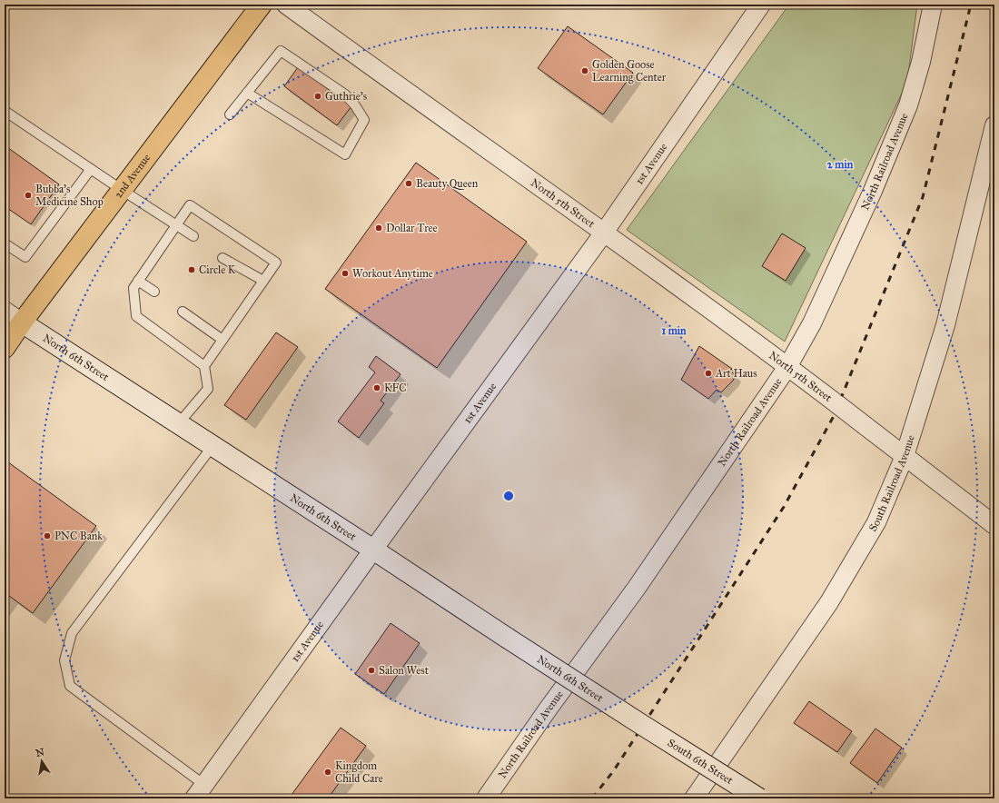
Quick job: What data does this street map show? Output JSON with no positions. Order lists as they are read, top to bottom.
{
  "streets": {
    "main road": ["2nd Avenue"],
    "street": [
      "North Railroad Avenue",
      "1st Avenue",
      "North 5th Street",
      "North 6th Street",
      "South Railroad Avenue",
      "South 6th Street"
    ]
  },
  "crossings": [
    ["North Railroad Avenue", "North 5th Street"],
    ["1st Avenue", "North 5th Street"],
    ["1st Avenue", "North 6th Street"],
    ["2nd Avenue", "North 6th Street"],
    ["North 5th Street", "South Railroad Avenue"],
    ["North 6th Street", "South 6th Street"]
  ],
  "places": [
    "Golden Goose Learning Center",
    "Guthrie's",
    "Beauty Queen",
    "Bubba's Medicine Shop",
    "Dollar Tree",
    "Circle K",
    "Workout Anytime",
    "Art Haus",
    "KFC",
    "PNC Bank",
    "Salon West",
    "Kingdom Child Care"
  ],
  "north": "top",
  "rings": ["2 min", "1 min"]
}
